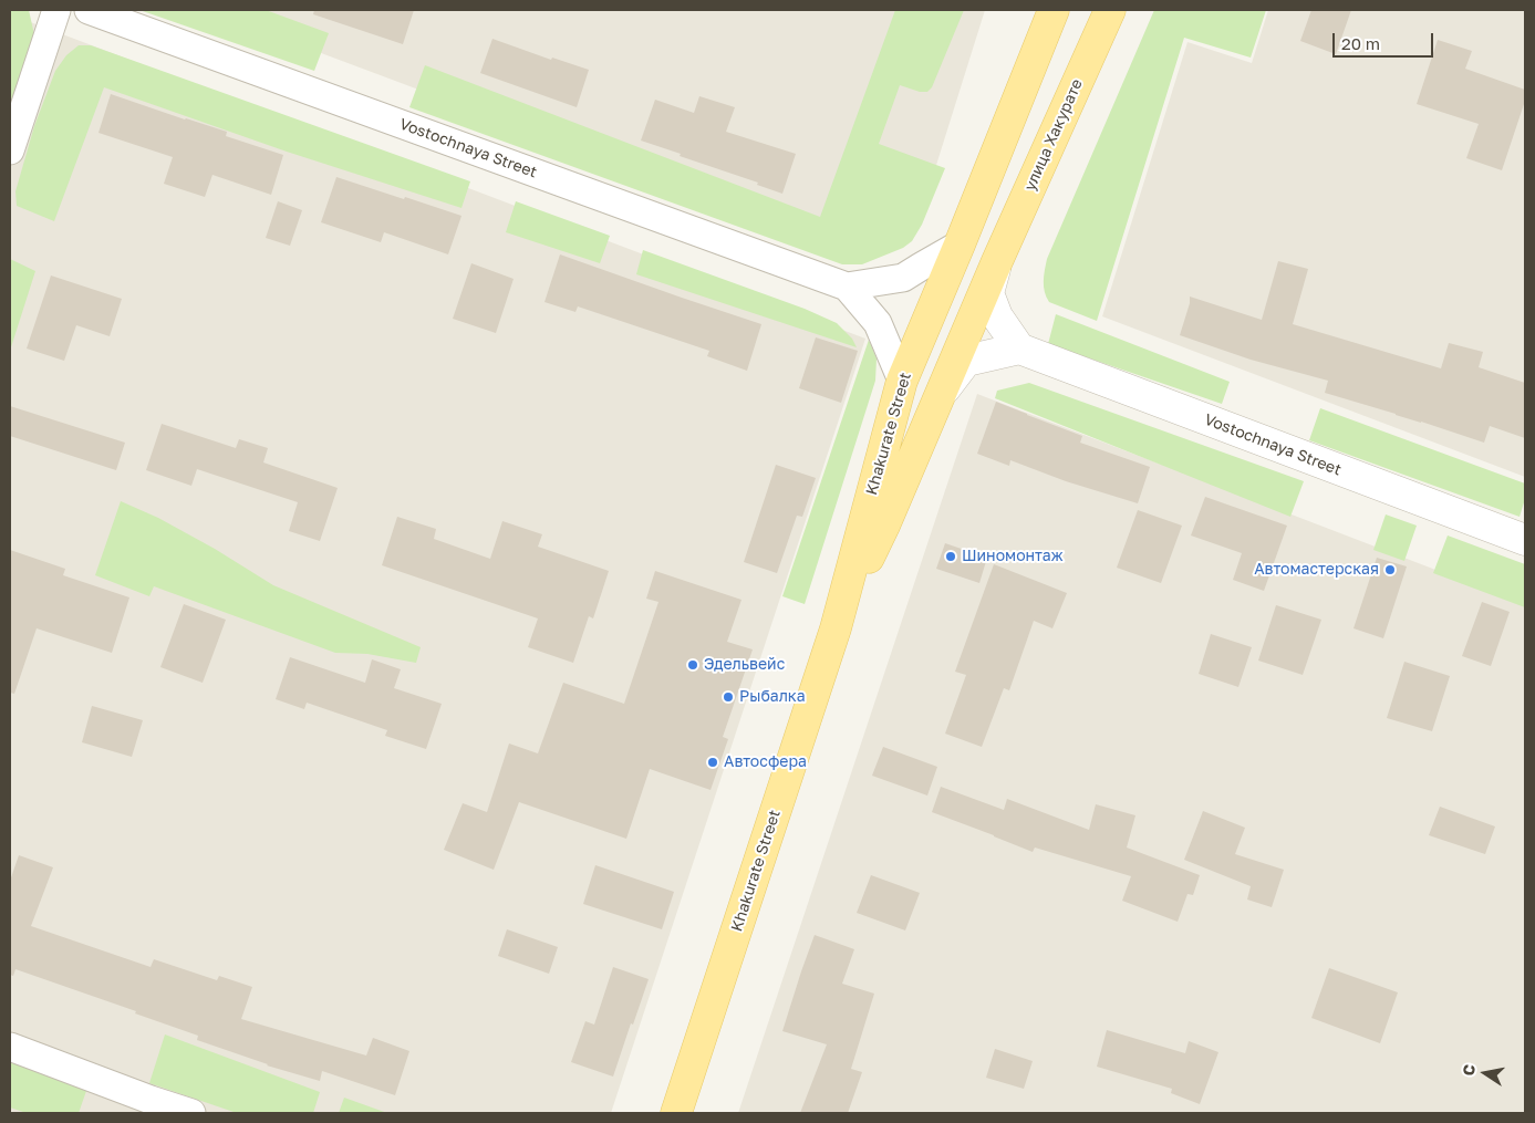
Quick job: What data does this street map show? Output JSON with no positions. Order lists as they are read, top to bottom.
{
  "streets": {
    "main road": ["улица Хакурате", "Khakurate Street"],
    "street": ["Vostochnaya Street"]
  },
  "crossings": [
    ["улица Хакурате", "Khakurate Street"]
  ],
  "places": [
    "Шиномонтаж",
    "Автомастерская",
    "Эдельвейс",
    "Рыбалка",
    "Автосфера"
  ],
  "scale_bar": "20 m",
  "north": "left"
}
